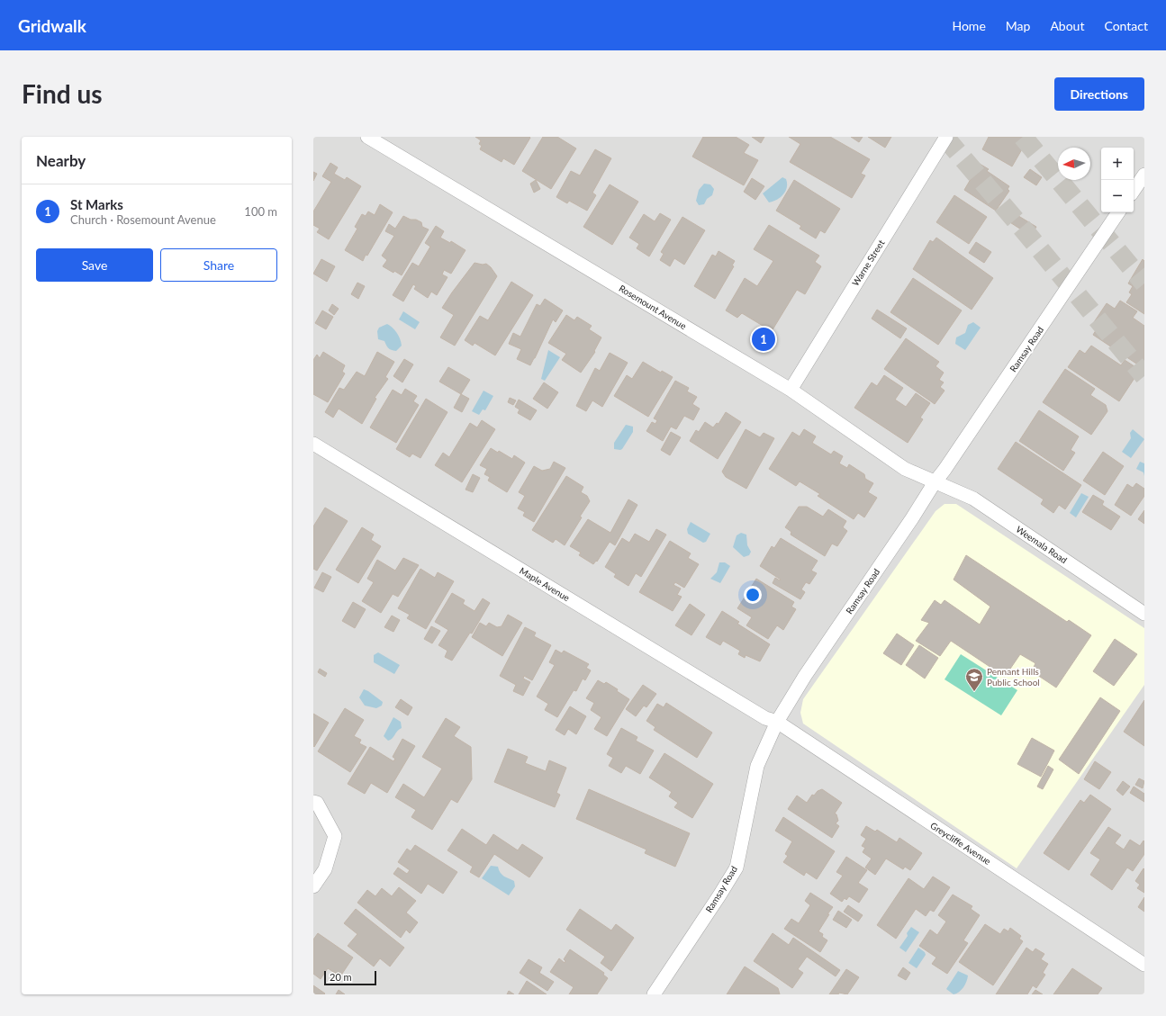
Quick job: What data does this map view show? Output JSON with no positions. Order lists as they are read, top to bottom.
{
  "streets": {
    "street": [
      "Warne Street",
      "Rosemount Avenue",
      "Ramsay Road",
      "Weemala Road",
      "Maple Avenue",
      "Greycliffe Avenue"
    ]
  },
  "crossings": [
    ["Warne Street", "Rosemount Avenue"],
    ["Rosemount Avenue", "Ramsay Road"],
    ["Rosemount Avenue", "Weemala Road"],
    ["Ramsay Road", "Weemala Road"],
    ["Ramsay Road", "Maple Avenue"],
    ["Ramsay Road", "Greycliffe Avenue"],
    ["Maple Avenue", "Greycliffe Avenue"]
  ],
  "places": {
    "school or university": ["Pennant Hills Public School"]
  },
  "scale_bar": "20 m",
  "north": "left",
  "page": {
    "header": "Gridwalk",
    "nav": [
      "Home",
      "Map",
      "About",
      "Contact"
    ],
    "buttons": [
      "Directions",
      ["Save", "Share"]
    ],
    "title": "Find us",
    "heading": "Nearby",
    "map_buttons": ["+", "−"],
    "list": [
      {
        "mark": "1",
        "name": "St Marks",
        "note": "Church · Rosemount Avenue",
        "value": "100 m"
      }
    ],
    "pins": "1",
    "scale": "20 m"
  }
}
